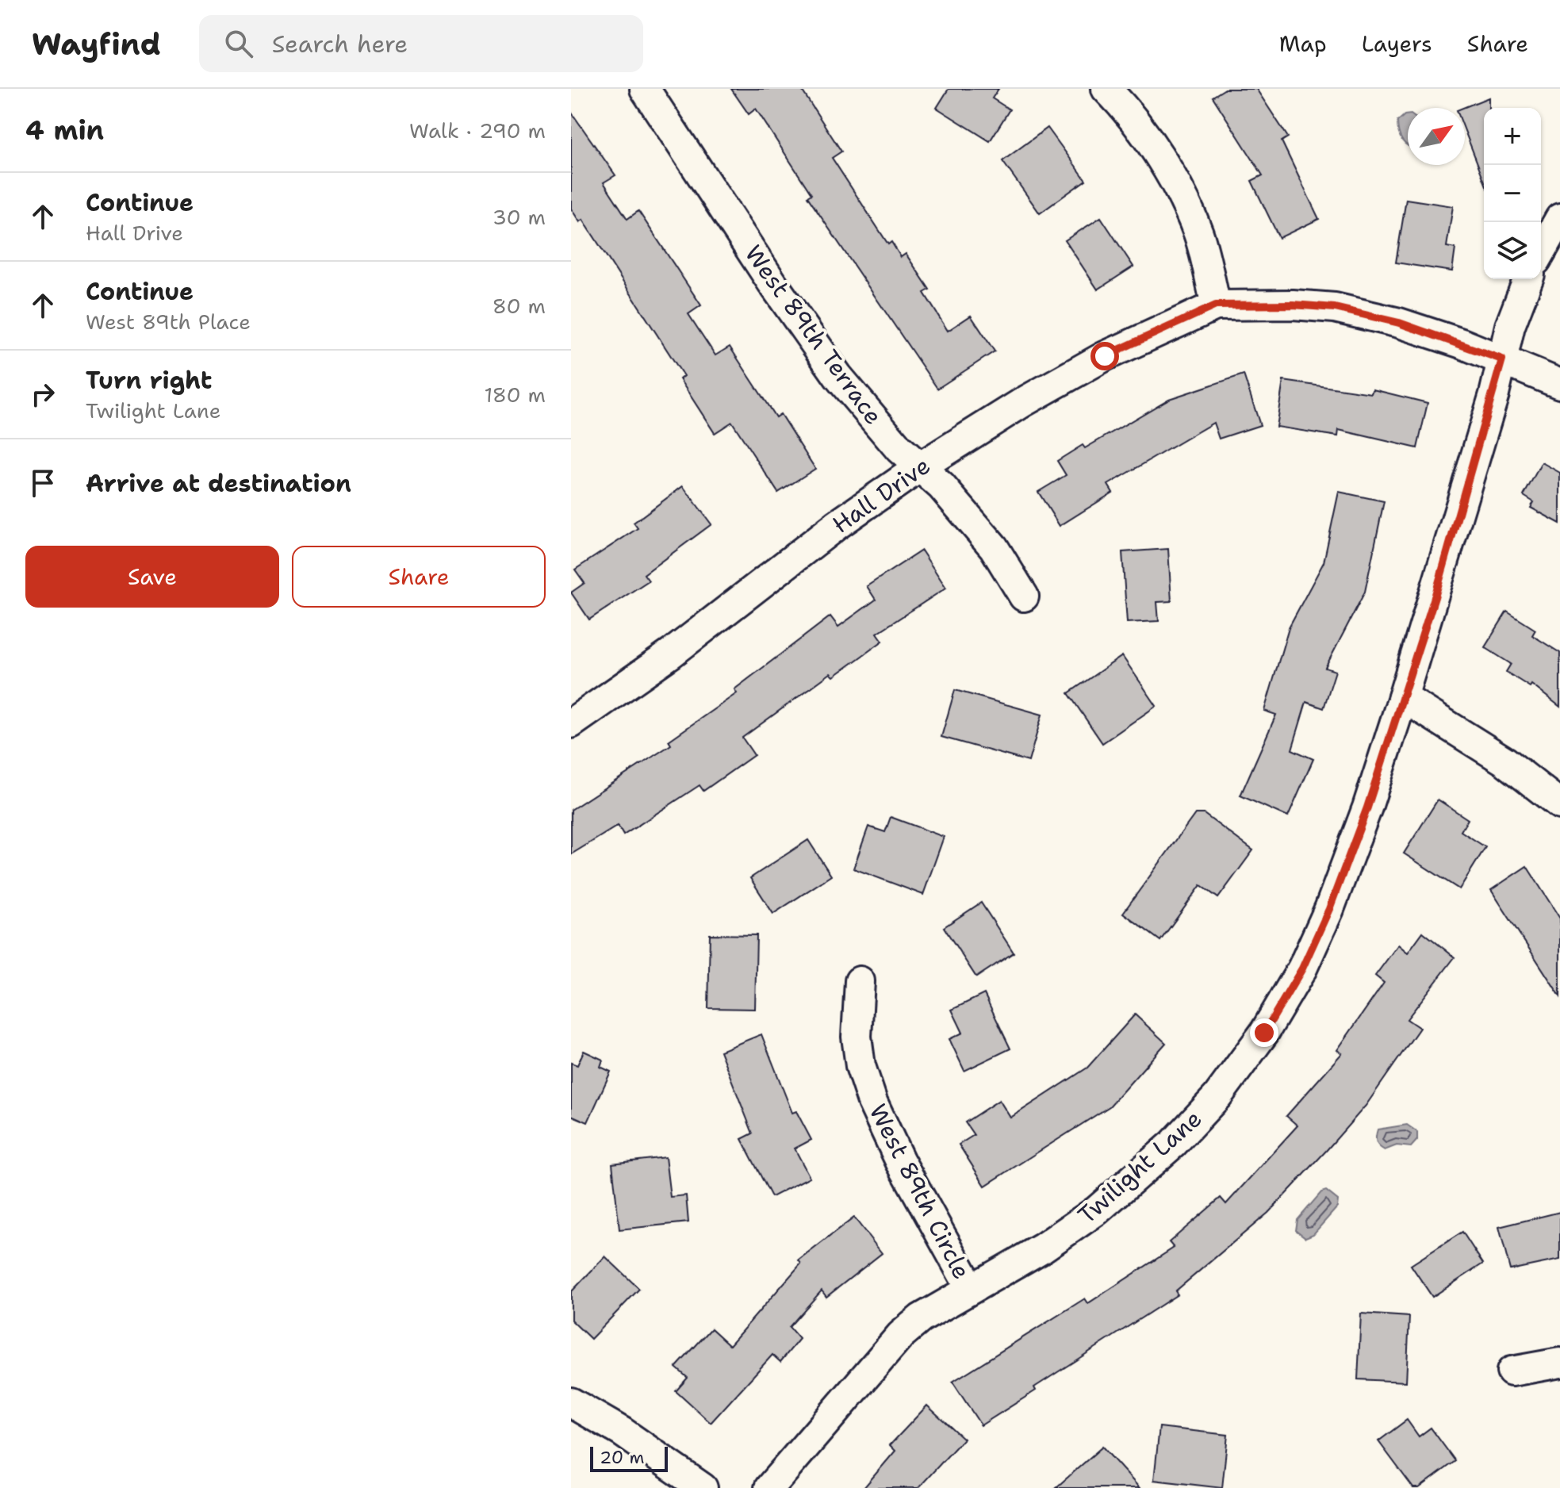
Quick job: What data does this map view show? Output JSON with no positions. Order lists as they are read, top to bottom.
{
  "streets": {
    "street": [
      "West 89th Terrace",
      "Hall Drive",
      "Twilight Lane",
      "West 89th Circle"
    ]
  },
  "crossings": [
    ["West 89th Terrace", "Hall Drive"],
    ["Twilight Lane", "West 89th Circle"]
  ],
  "scale_bar": "20 m",
  "north": "top right",
  "page": {
    "header": "Wayfind",
    "search": "Search here",
    "nav": ["Map", "Layers", "Share"],
    "heading": ["4 min", "Walk · 290 m"],
    "map_buttons": ["+", "−"],
    "list": [
      ["Continue", "Hall Drive", "30 m"],
      ["Continue", "West 89th Place", "80 m"],
      ["Turn right", "Twilight Lane", "180 m"],
      "Arrive at destination"
    ],
    "buttons": ["Save", "Share"],
    "scale": "20 m"
  }
}
